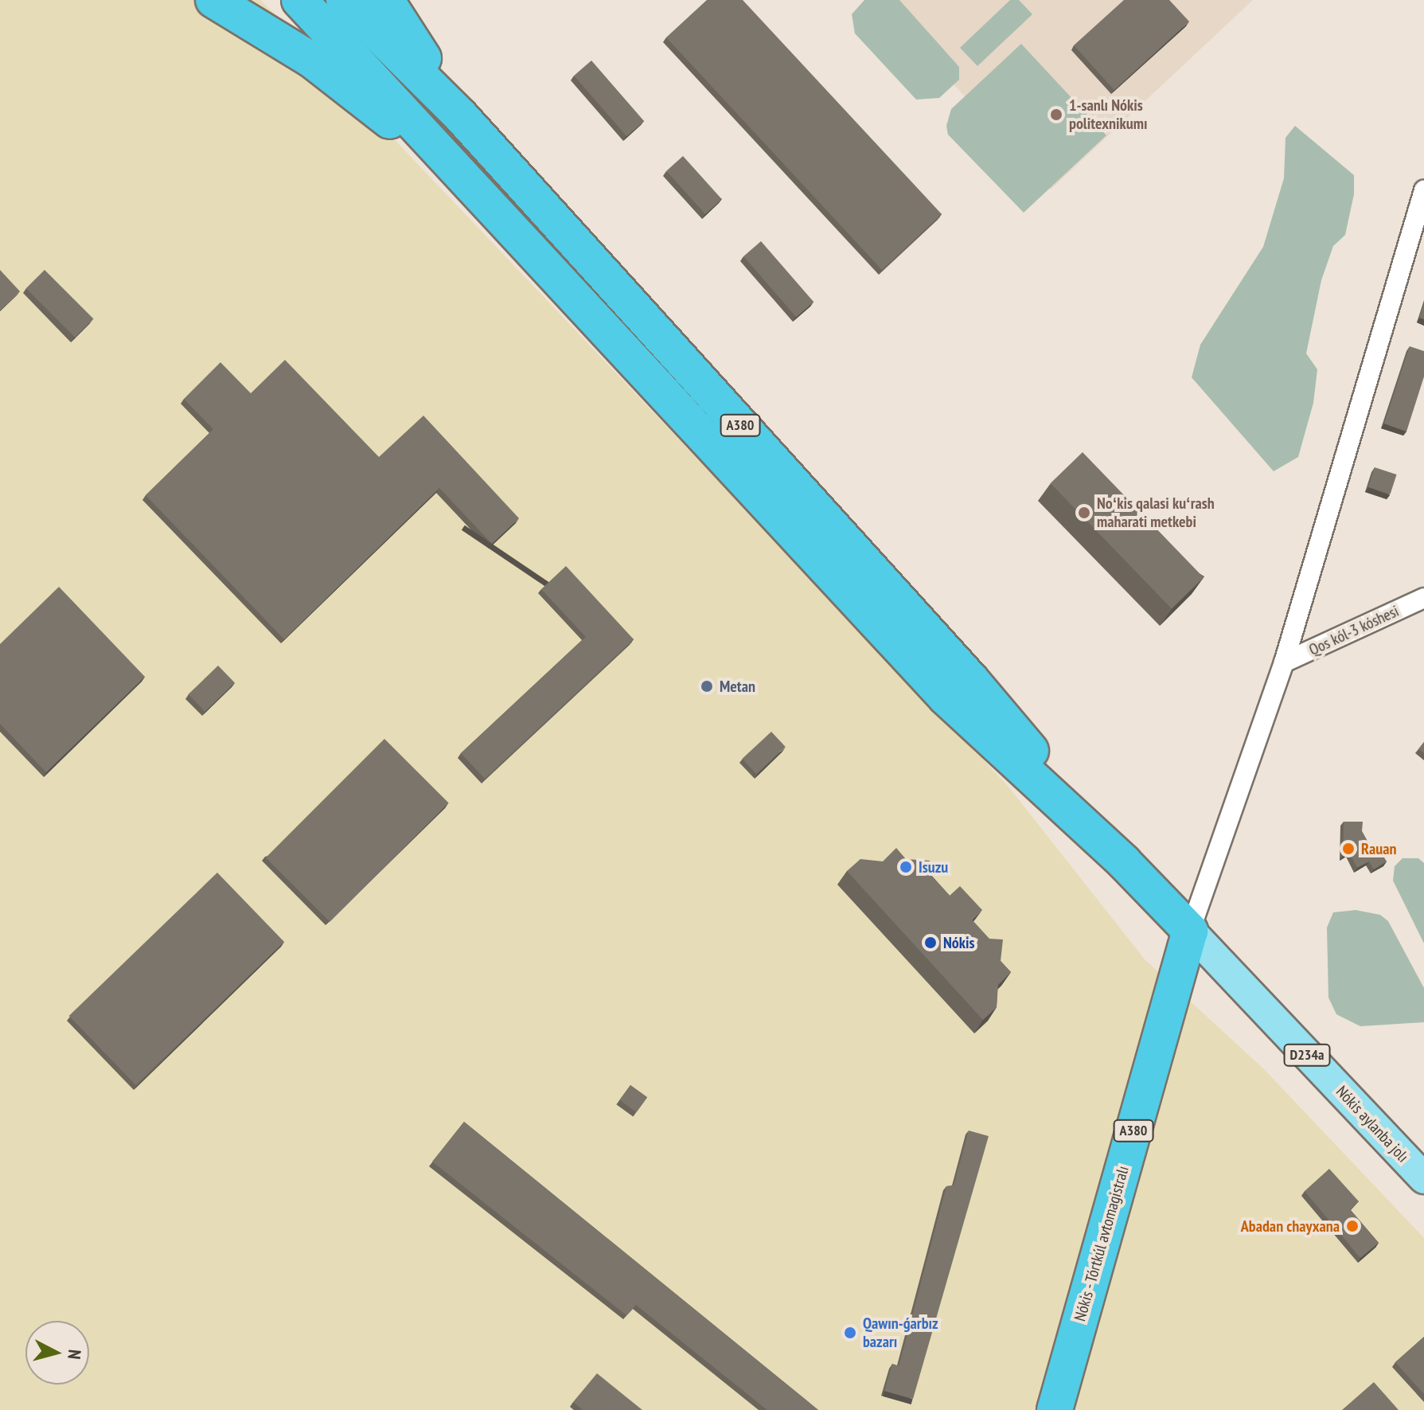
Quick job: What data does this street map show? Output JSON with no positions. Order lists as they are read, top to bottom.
{
  "streets": {
    "highway": ["A380", "Nókis - Tórtkúl avtomagistralı"],
    "main road": ["D234a", "Nókis aylanba jolı"],
    "street": ["Qos kól-3 kóshesi"]
  },
  "crossings": [
    ["A380", "Nókis aylanba jolı"],
    ["A380", "Nókis - Tórtkúl avtomagistralı"],
    ["Nókis aylanba jolı", "Nókis - Tórtkúl avtomagistralı"]
  ],
  "places": [
    "1-sanlı Nókis politexnikumı",
    "Noʻkis qalasi kuʻrash maharati metkebi",
    "Metan",
    "Rauan",
    "Isuzu",
    "Nókis",
    "Abadan chayxana",
    "Qawın-ǵarbız bazarı"
  ],
  "north": "right"
}
